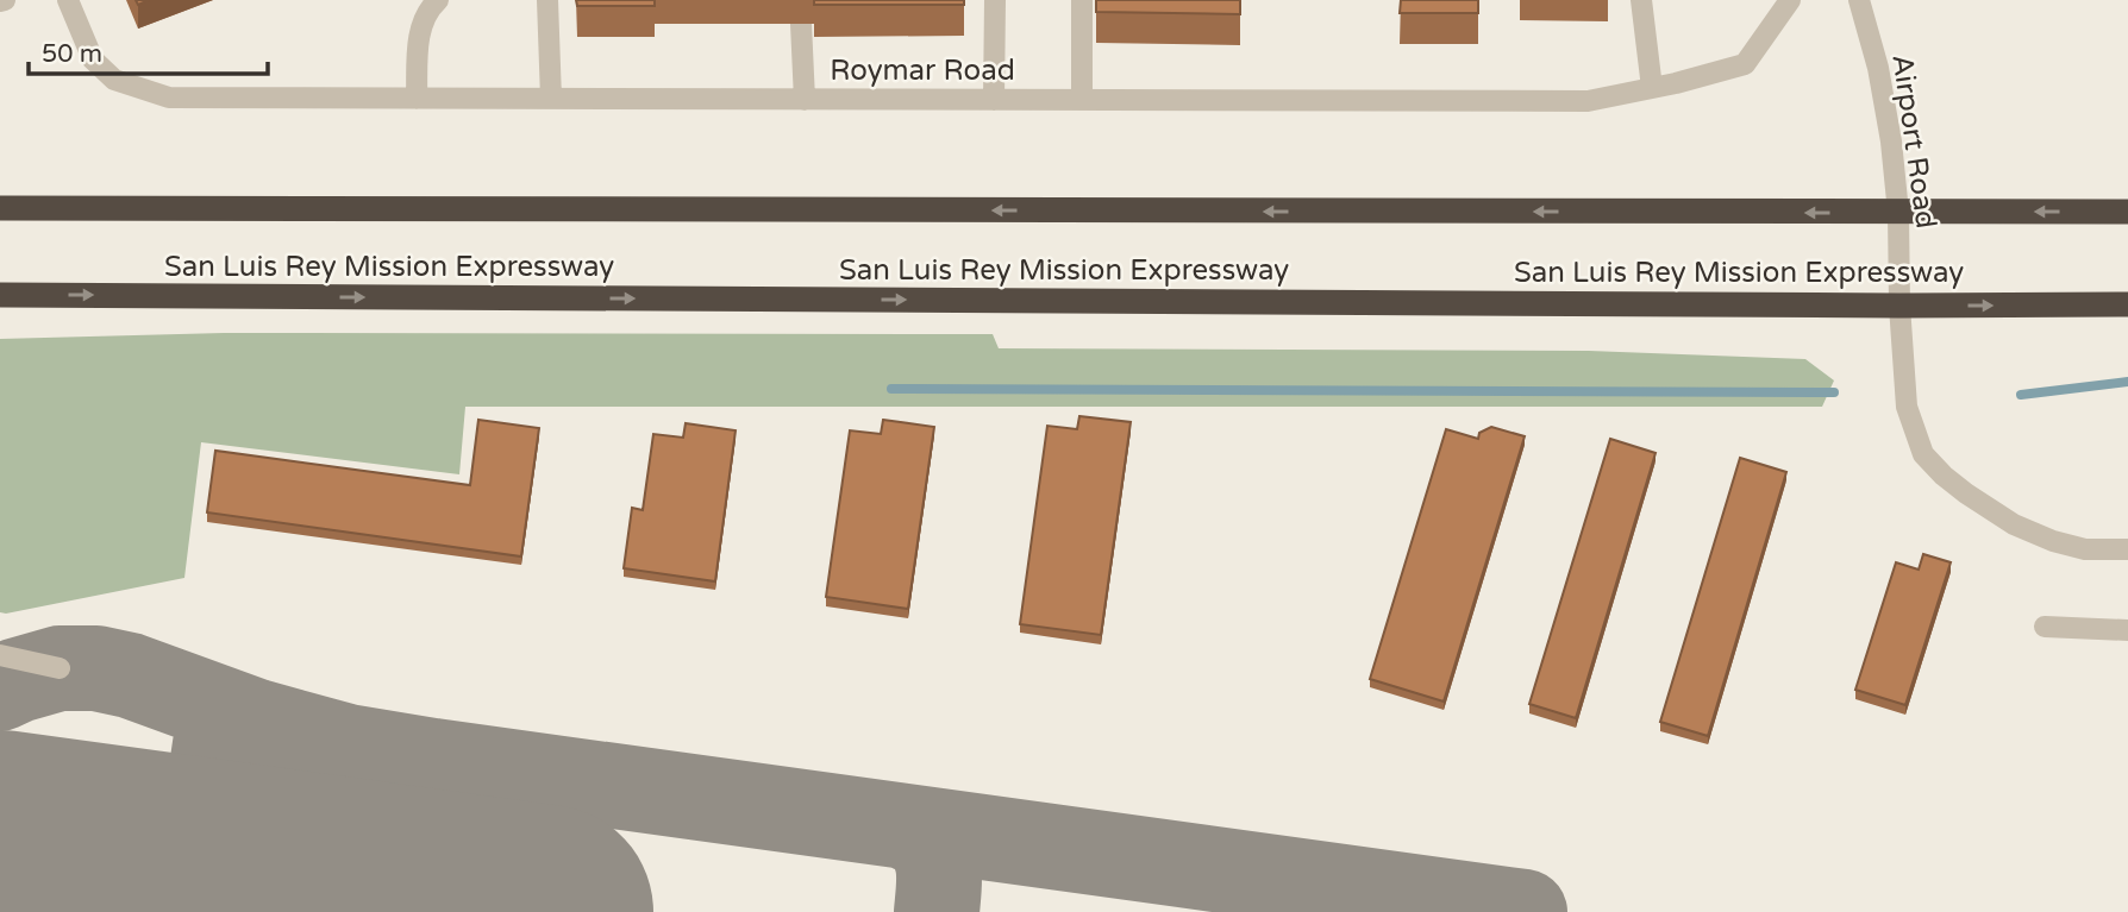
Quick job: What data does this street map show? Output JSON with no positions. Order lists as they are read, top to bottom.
{
  "streets": {
    "highway": ["San Luis Rey Mission Expressway"],
    "street": ["Roymar Road", "Airport Road"]
  },
  "crossings": [
    ["Airport Road", "San Luis Rey Mission Expressway"]
  ],
  "scale_bar": "50 m"
}
